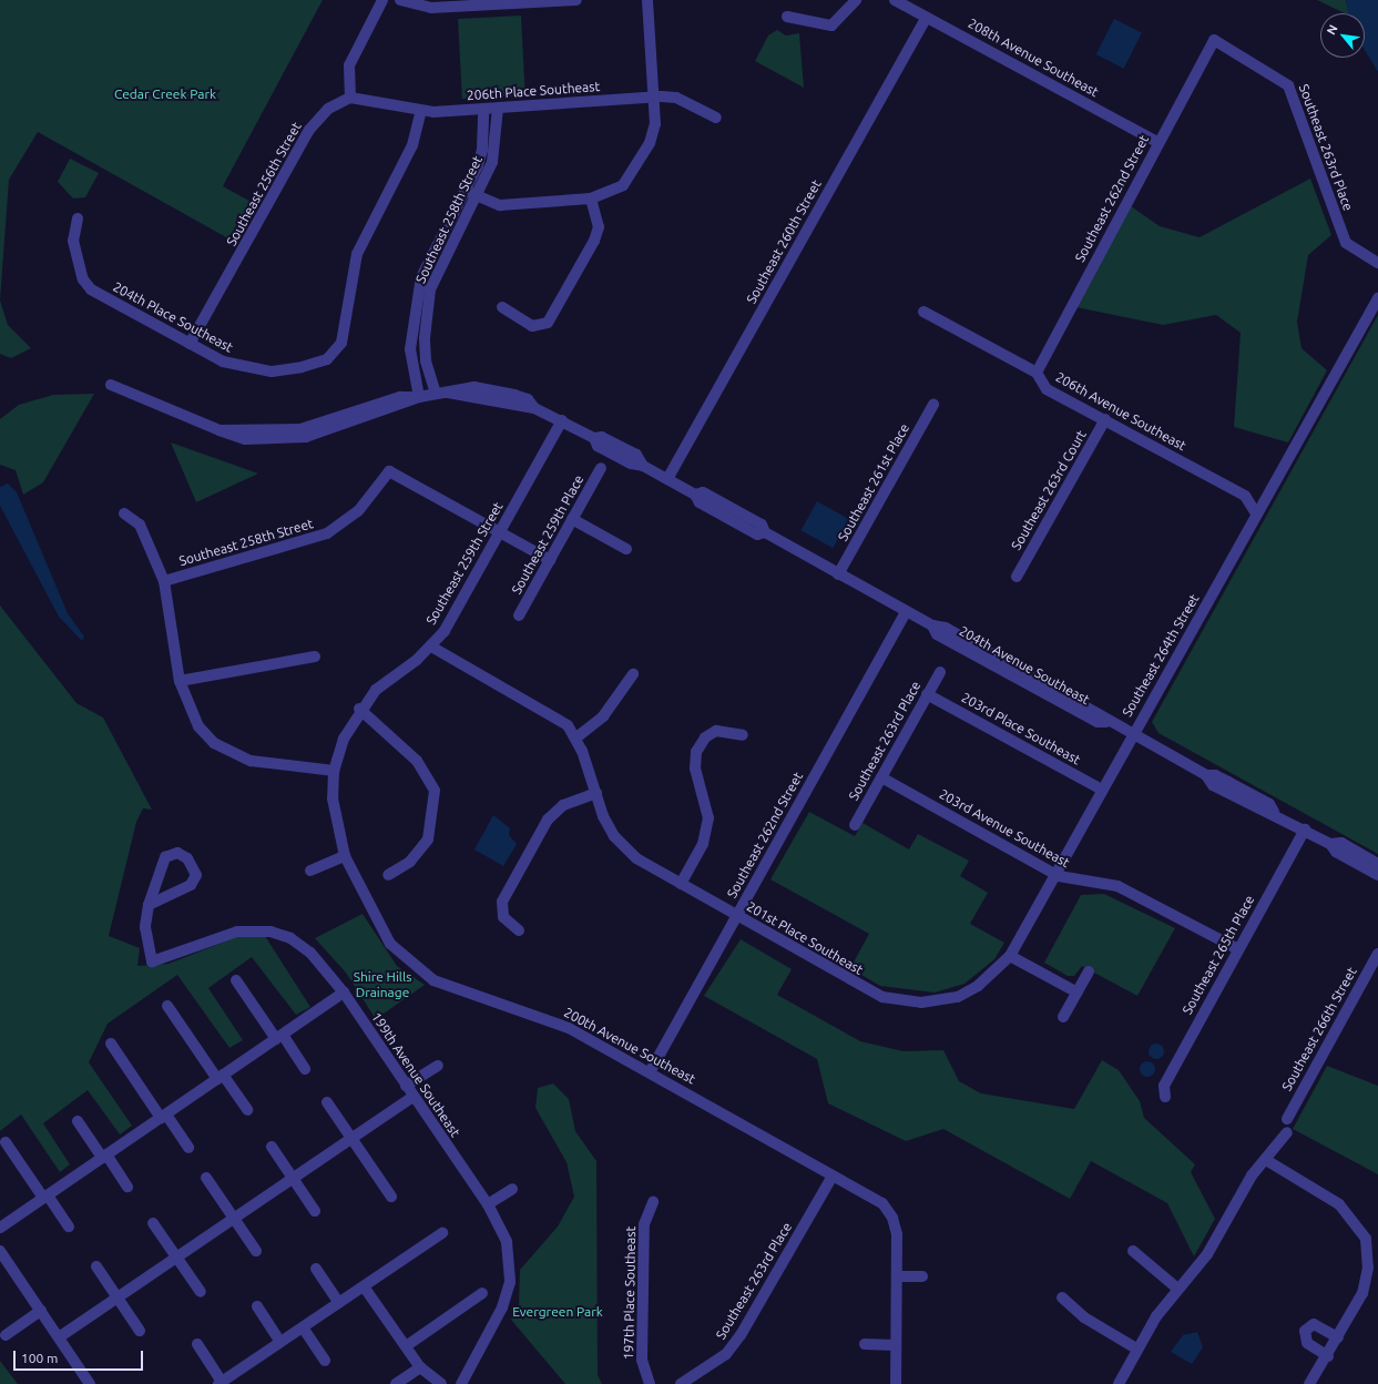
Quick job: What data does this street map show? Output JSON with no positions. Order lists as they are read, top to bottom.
{
  "streets": {
    "street": [
      "208th Avenue Southeast",
      "206th Place Southeast",
      "Southeast 263rd Place",
      "Southeast 256th Street",
      "Southeast 262nd Street",
      "Southeast 258th Street",
      "Southeast 260th Street",
      "204th Place Southeast",
      "206th Avenue Southeast",
      "Southeast 261st Place",
      "Southeast 263rd Court",
      "Southeast 259th Place",
      "Southeast 259th Street",
      "Southeast 264th Street",
      "204th Avenue Southeast",
      "203rd Place Southeast",
      "203rd Avenue Southeast",
      "201st Place Southeast",
      "Southeast 265th Place",
      "Southeast 266th Street",
      "200th Avenue Southeast",
      "199th Avenue Southeast",
      "197th Place Southeast"
    ]
  },
  "crossings": [
    ["208th Avenue Southeast", "Southeast 262nd Street"],
    ["208th Avenue Southeast", "Southeast 260th Street"],
    ["206th Place Southeast", "Southeast 256th Street"],
    ["206th Place Southeast", "Southeast 258th Street"],
    ["206th Place Southeast", "204th Place Southeast"],
    ["Southeast 263rd Place", "Southeast 262nd Street"],
    ["Southeast 263rd Place", "203rd Place Southeast"],
    ["Southeast 263rd Place", "203rd Avenue Southeast"],
    ["Southeast 263rd Place", "200th Avenue Southeast"],
    ["Southeast 256th Street", "204th Place Southeast"],
    ["Southeast 262nd Street", "206th Avenue Southeast"],
    ["Southeast 262nd Street", "204th Avenue Southeast"],
    ["Southeast 262nd Street", "201st Place Southeast"],
    ["Southeast 262nd Street", "200th Avenue Southeast"],
    ["Southeast 258th Street", "Southeast 259th Street"],
    ["Southeast 258th Street", "204th Avenue Southeast"],
    ["Southeast 260th Street", "204th Avenue Southeast"],
    ["206th Avenue Southeast", "Southeast 263rd Court"],
    ["206th Avenue Southeast", "Southeast 264th Street"],
    ["Southeast 261st Place", "204th Avenue Southeast"],
    ["Southeast 259th Street", "204th Avenue Southeast"],
    ["Southeast 259th Street", "200th Avenue Southeast"],
    ["Southeast 264th Street", "204th Avenue Southeast"],
    ["Southeast 264th Street", "203rd Place Southeast"],
    ["Southeast 264th Street", "203rd Avenue Southeast"],
    ["Southeast 264th Street", "201st Place Southeast"],
    ["204th Avenue Southeast", "Southeast 265th Place"],
    ["203rd Avenue Southeast", "Southeast 265th Place"]
  ],
  "parks": ["Cedar Creek Park", "Shire Hills Drainage", "Evergreen Park"],
  "scale_bar": "100 m",
  "north": "top left"
}
